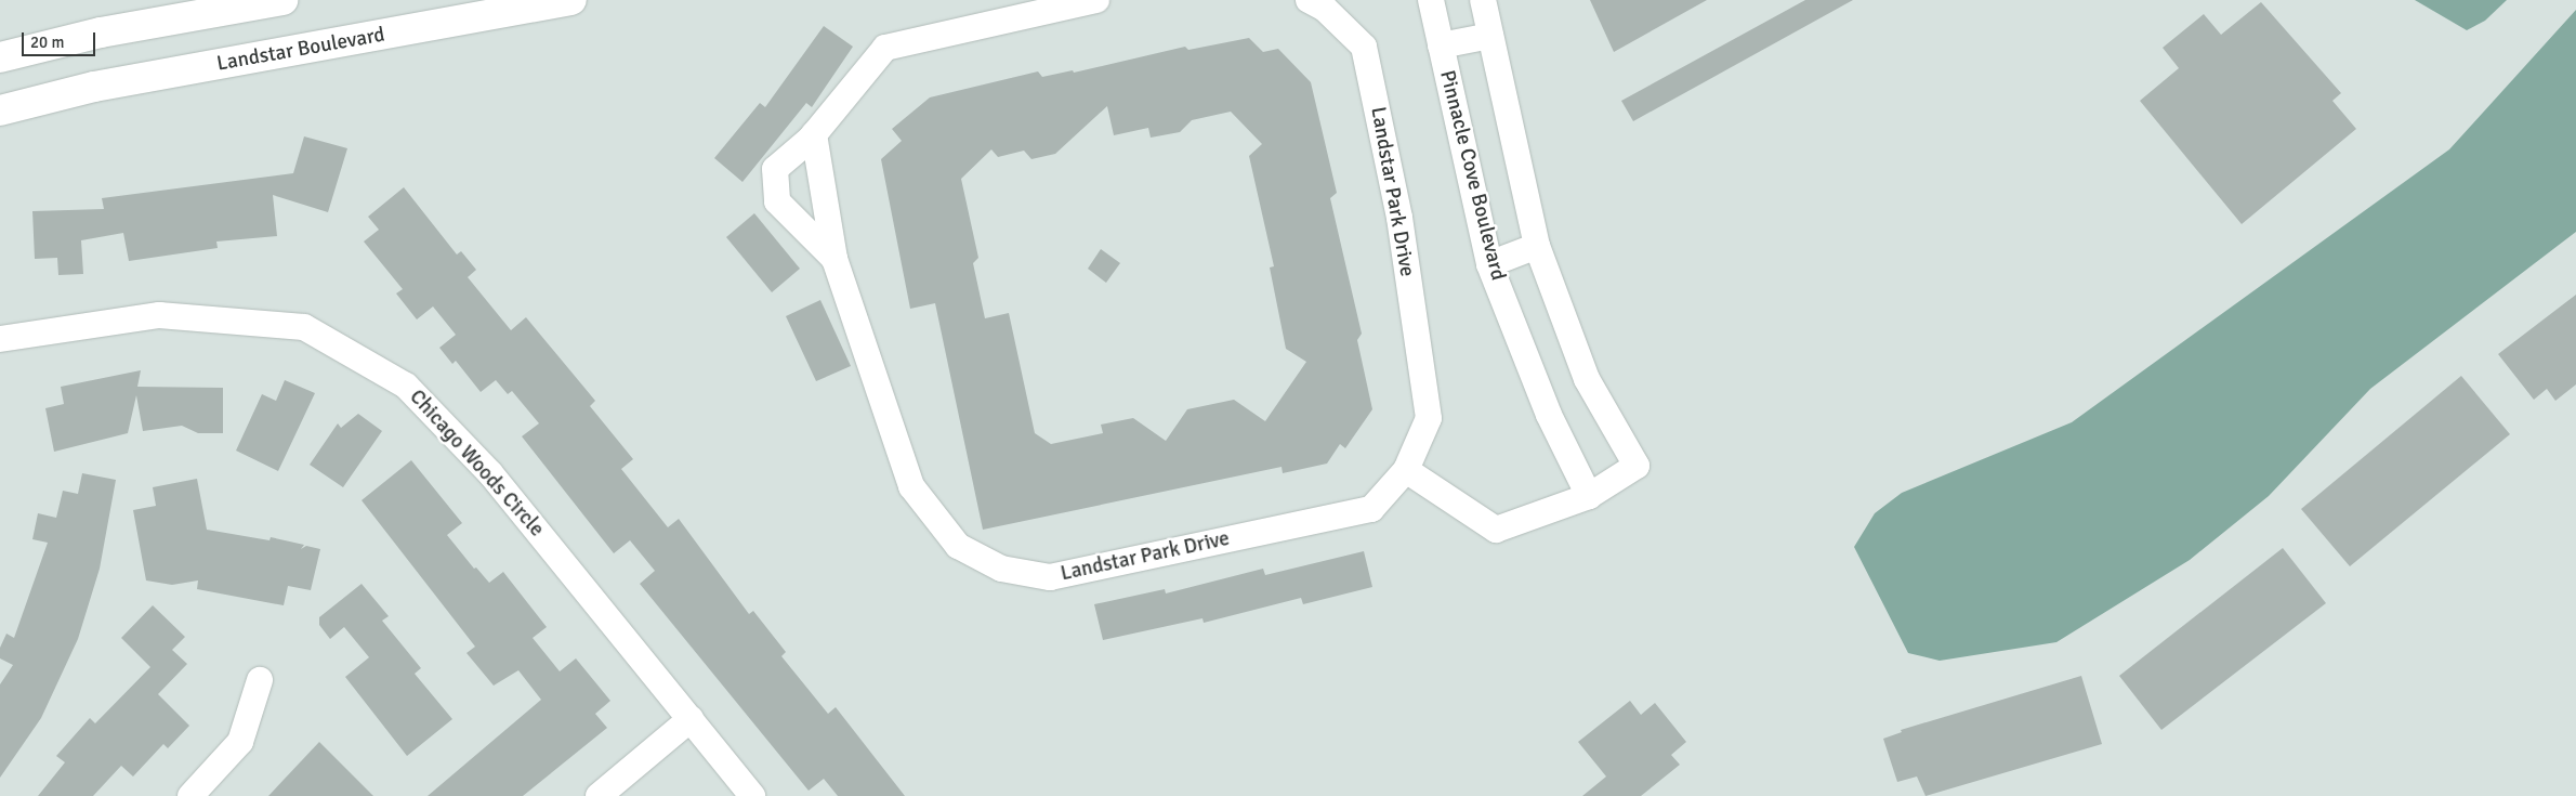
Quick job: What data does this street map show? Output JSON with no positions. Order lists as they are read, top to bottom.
{
  "streets": {
    "street": [
      "Landstar Boulevard",
      "Pinnacle Cove Boulevard",
      "Landstar Park Drive",
      "Chicago Woods Circle"
    ]
  },
  "scale_bar": "20 m"
}
